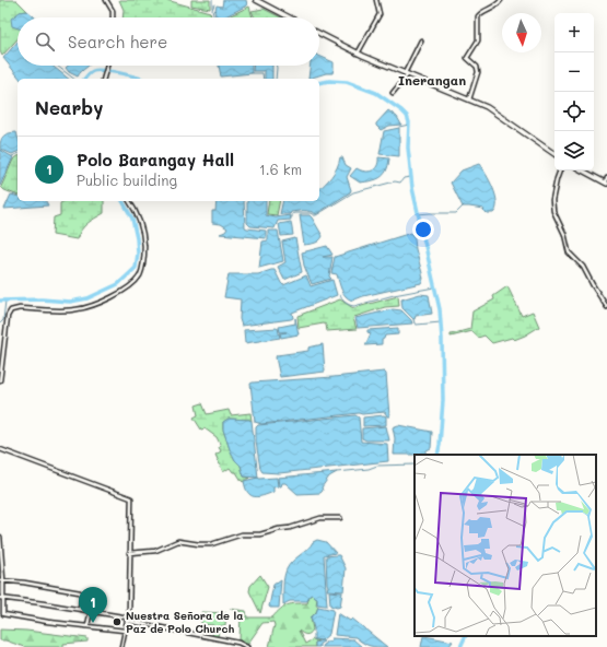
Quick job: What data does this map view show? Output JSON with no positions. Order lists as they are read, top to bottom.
{
  "districts": ["Inerangan"],
  "places": ["Nuestra Señora de la Paz de Polo Church"],
  "north": "bottom",
  "page": {
    "map_buttons": ["+", "−"],
    "search": "Search here",
    "heading": "Nearby",
    "list": [
      {
        "mark": "1",
        "name": "Polo Barangay Hall",
        "note": "Public building",
        "value": "1.6 km"
      }
    ],
    "pins": "1"
  }
}
